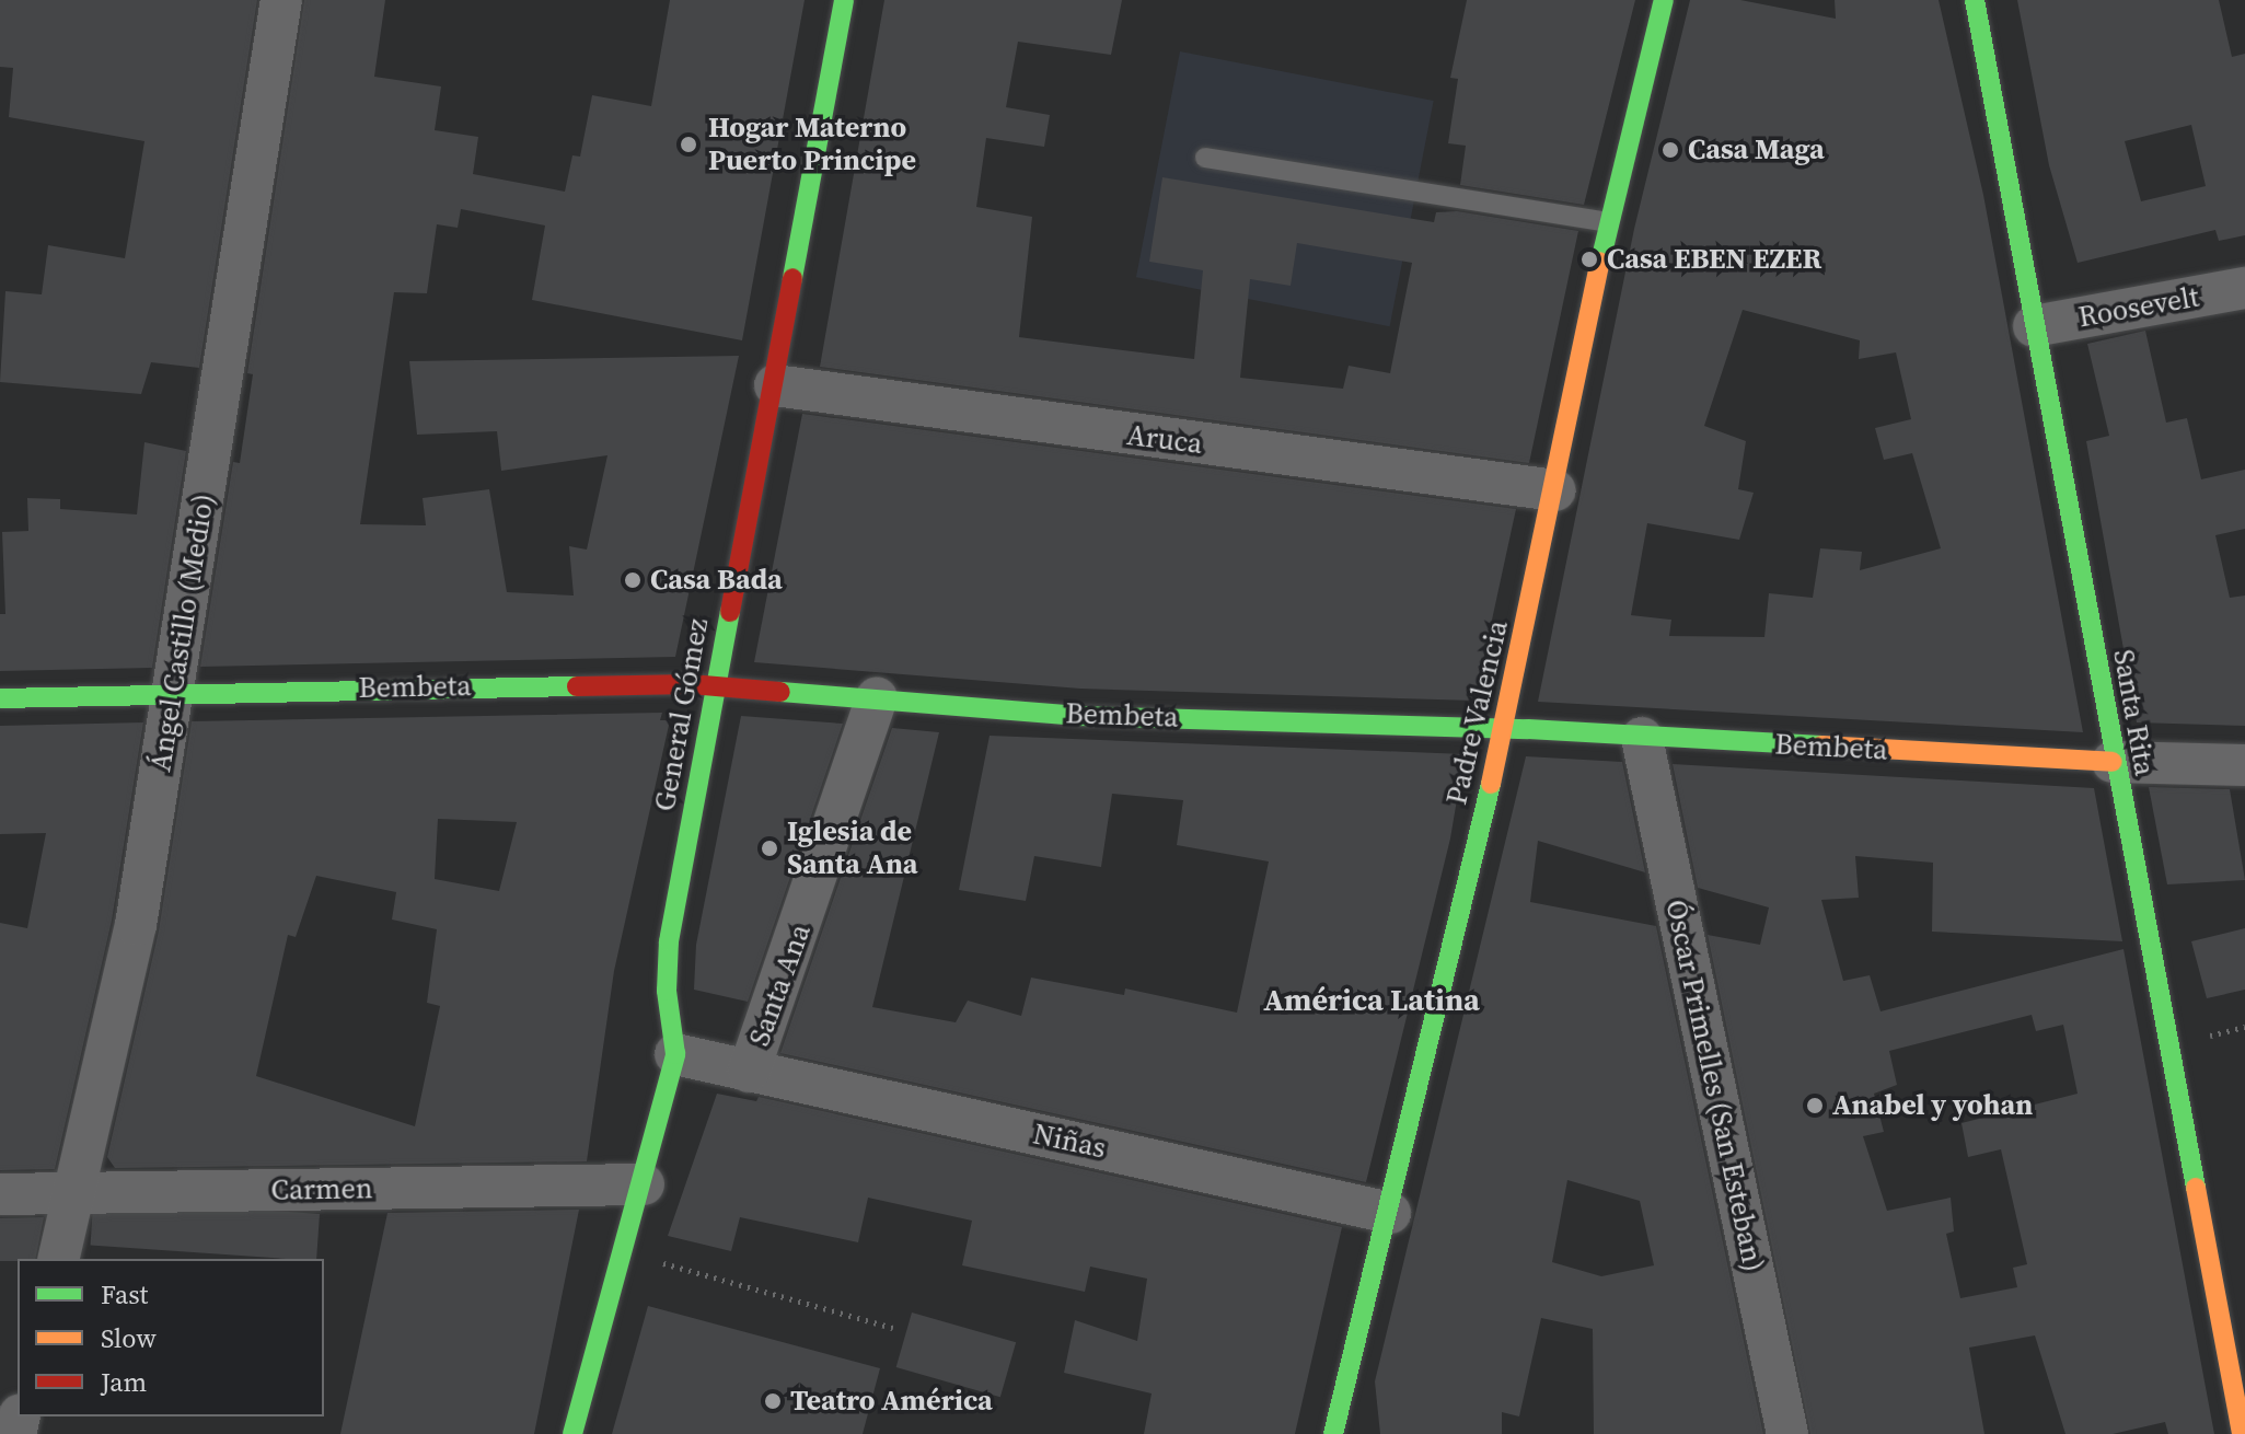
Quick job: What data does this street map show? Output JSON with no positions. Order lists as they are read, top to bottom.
{
  "streets": {
    "street": [
      "Roosevelt",
      "Aruca",
      "Ángel Castillo (Medio)",
      "Bembeta",
      "Padre Valencia",
      "Santa Rita",
      "General Gómez",
      "Santa Ana",
      "Óscar Primelles (San Esteban)",
      "Niñas",
      "Carmen"
    ]
  },
  "crossings": [
    ["Roosevelt", "Santa Rita"],
    ["Aruca", "Padre Valencia"],
    ["Aruca", "General Gómez"],
    ["Ángel Castillo (Medio)", "Bembeta"],
    ["Ángel Castillo (Medio)", "Carmen"],
    ["Bembeta", "Padre Valencia"],
    ["Bembeta", "Santa Rita"],
    ["Bembeta", "General Gómez"],
    ["Bembeta", "Santa Ana"],
    ["Bembeta", "Óscar Primelles (San Esteban)"],
    ["Padre Valencia", "Niñas"],
    ["General Gómez", "Niñas"],
    ["General Gómez", "Carmen"],
    ["Santa Ana", "Niñas"]
  ],
  "districts": ["América Latina"],
  "places": [
    "Hogar Materno Puerto Principe",
    "Casa Maga",
    "Casa EBEN EZER",
    "Casa Bada",
    "Iglesia de Santa Ana",
    "Anabel y yohan",
    "Teatro América"
  ],
  "legend": ["Fast", "Slow", "Jam"]
}
